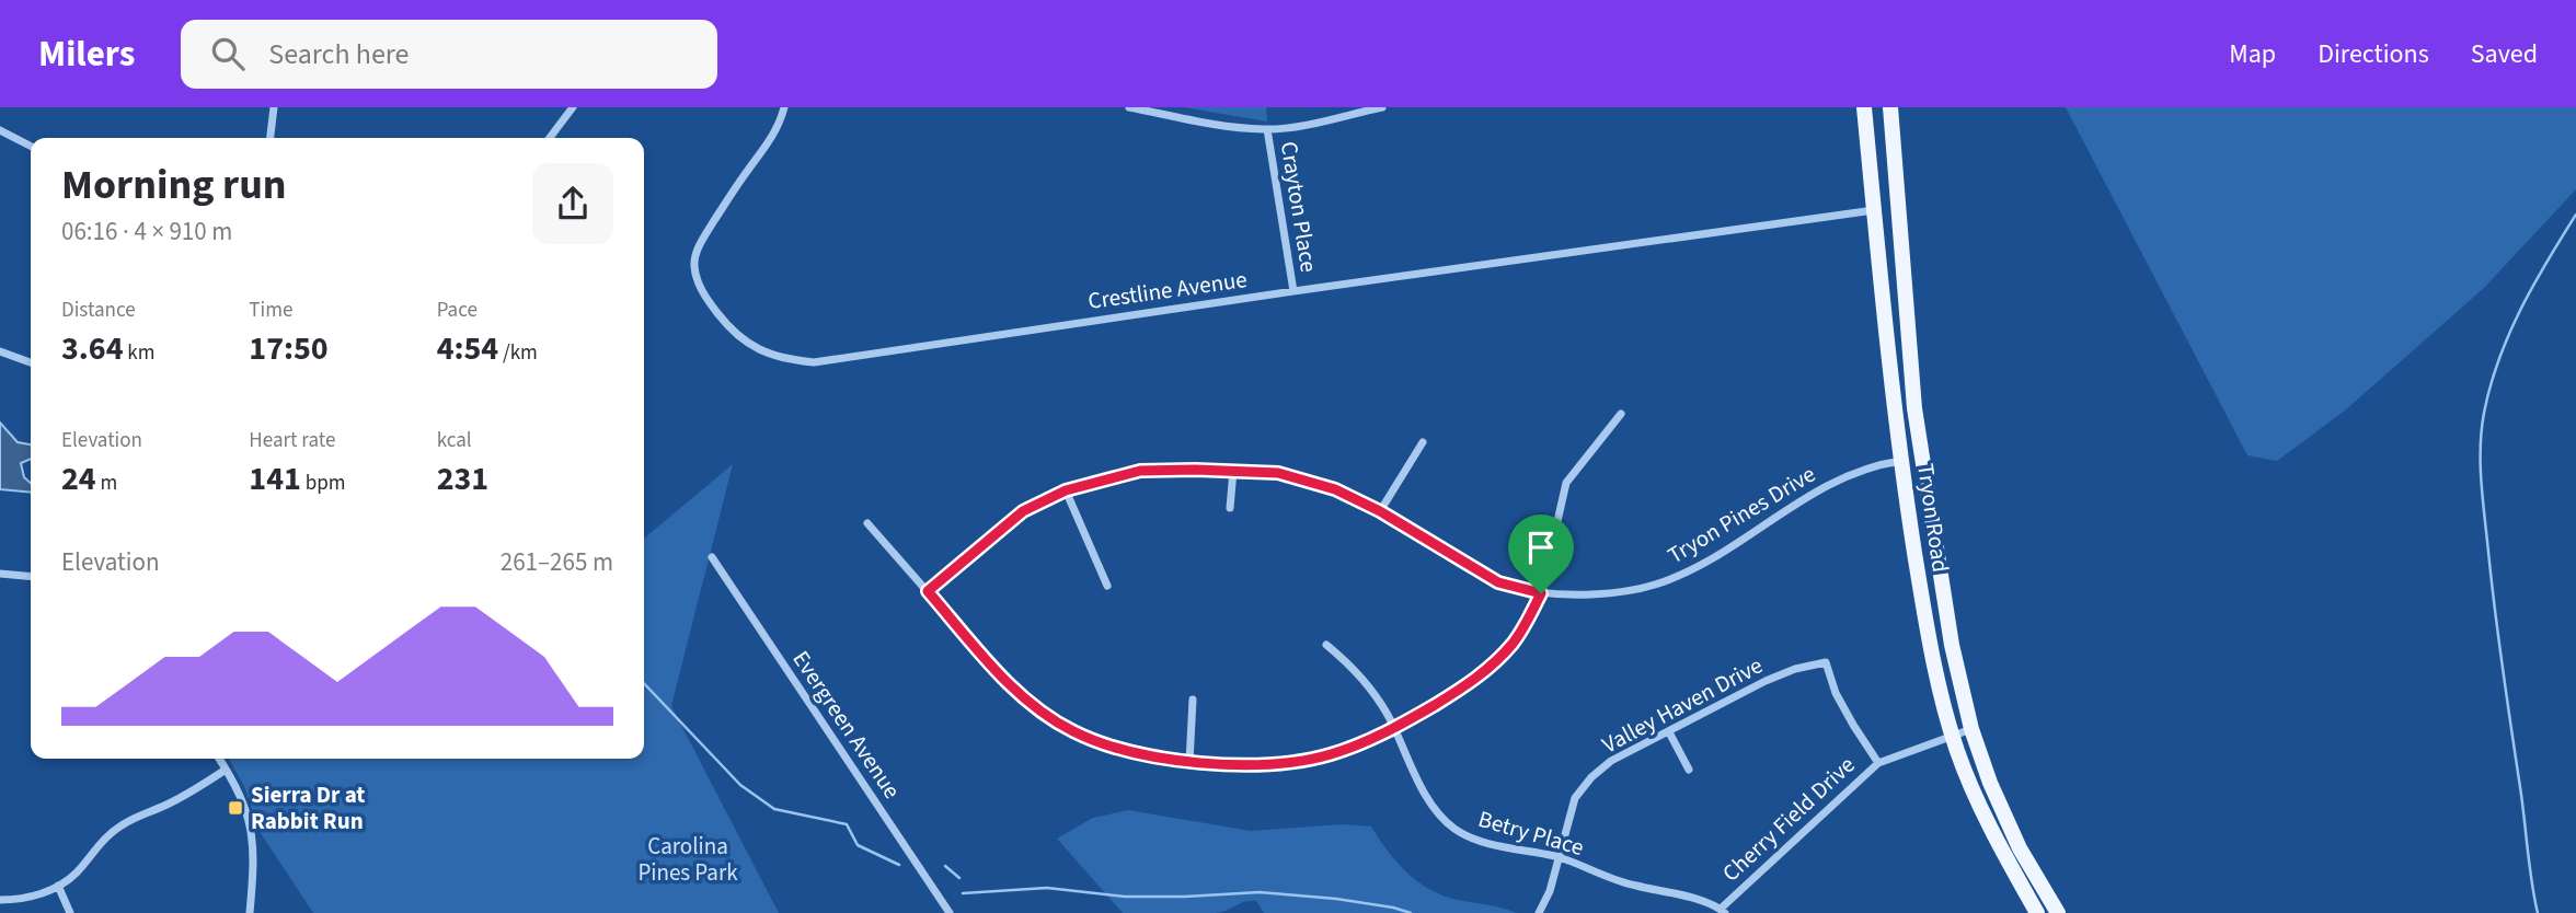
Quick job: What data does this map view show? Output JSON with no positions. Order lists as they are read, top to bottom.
{
  "streets": {
    "main road": ["Tryon Road"],
    "street": [
      "Crayton Place",
      "Crestline Avenue",
      "Tryon Pines Drive",
      "Valley Haven Drive",
      "Evergreen Avenue",
      "Cherry Field Drive",
      "Betry Place"
    ]
  },
  "crossings": [
    ["Crayton Place", "Crestline Avenue"],
    ["Crestline Avenue", "Tryon Road"],
    ["Tryon Pines Drive", "Tryon Road"],
    ["Tryon Road", "Cherry Field Drive"],
    ["Valley Haven Drive", "Cherry Field Drive"],
    ["Valley Haven Drive", "Betry Place"],
    ["Cherry Field Drive", "Betry Place"]
  ],
  "parks": ["Carolina Pines Park"],
  "places": {
    "transit": ["Sierra Dr at Rabbit Run"]
  },
  "page": {
    "header": "Milers",
    "search": "Search here",
    "nav": ["Map", "Directions", "Saved"],
    "heading": ["Morning run", "06:16 · 4 × 910 m"],
    "stats": [
      ["Distance", "3.64 km"],
      ["Time", "17:50"],
      ["Pace", "4:54 /km"],
      ["Elevation", "24 m"],
      ["Heart rate", "141 bpm"],
      ["kcal", "231"]
    ],
    "chart": ["Elevation", "261–265 m"]
  }
}
